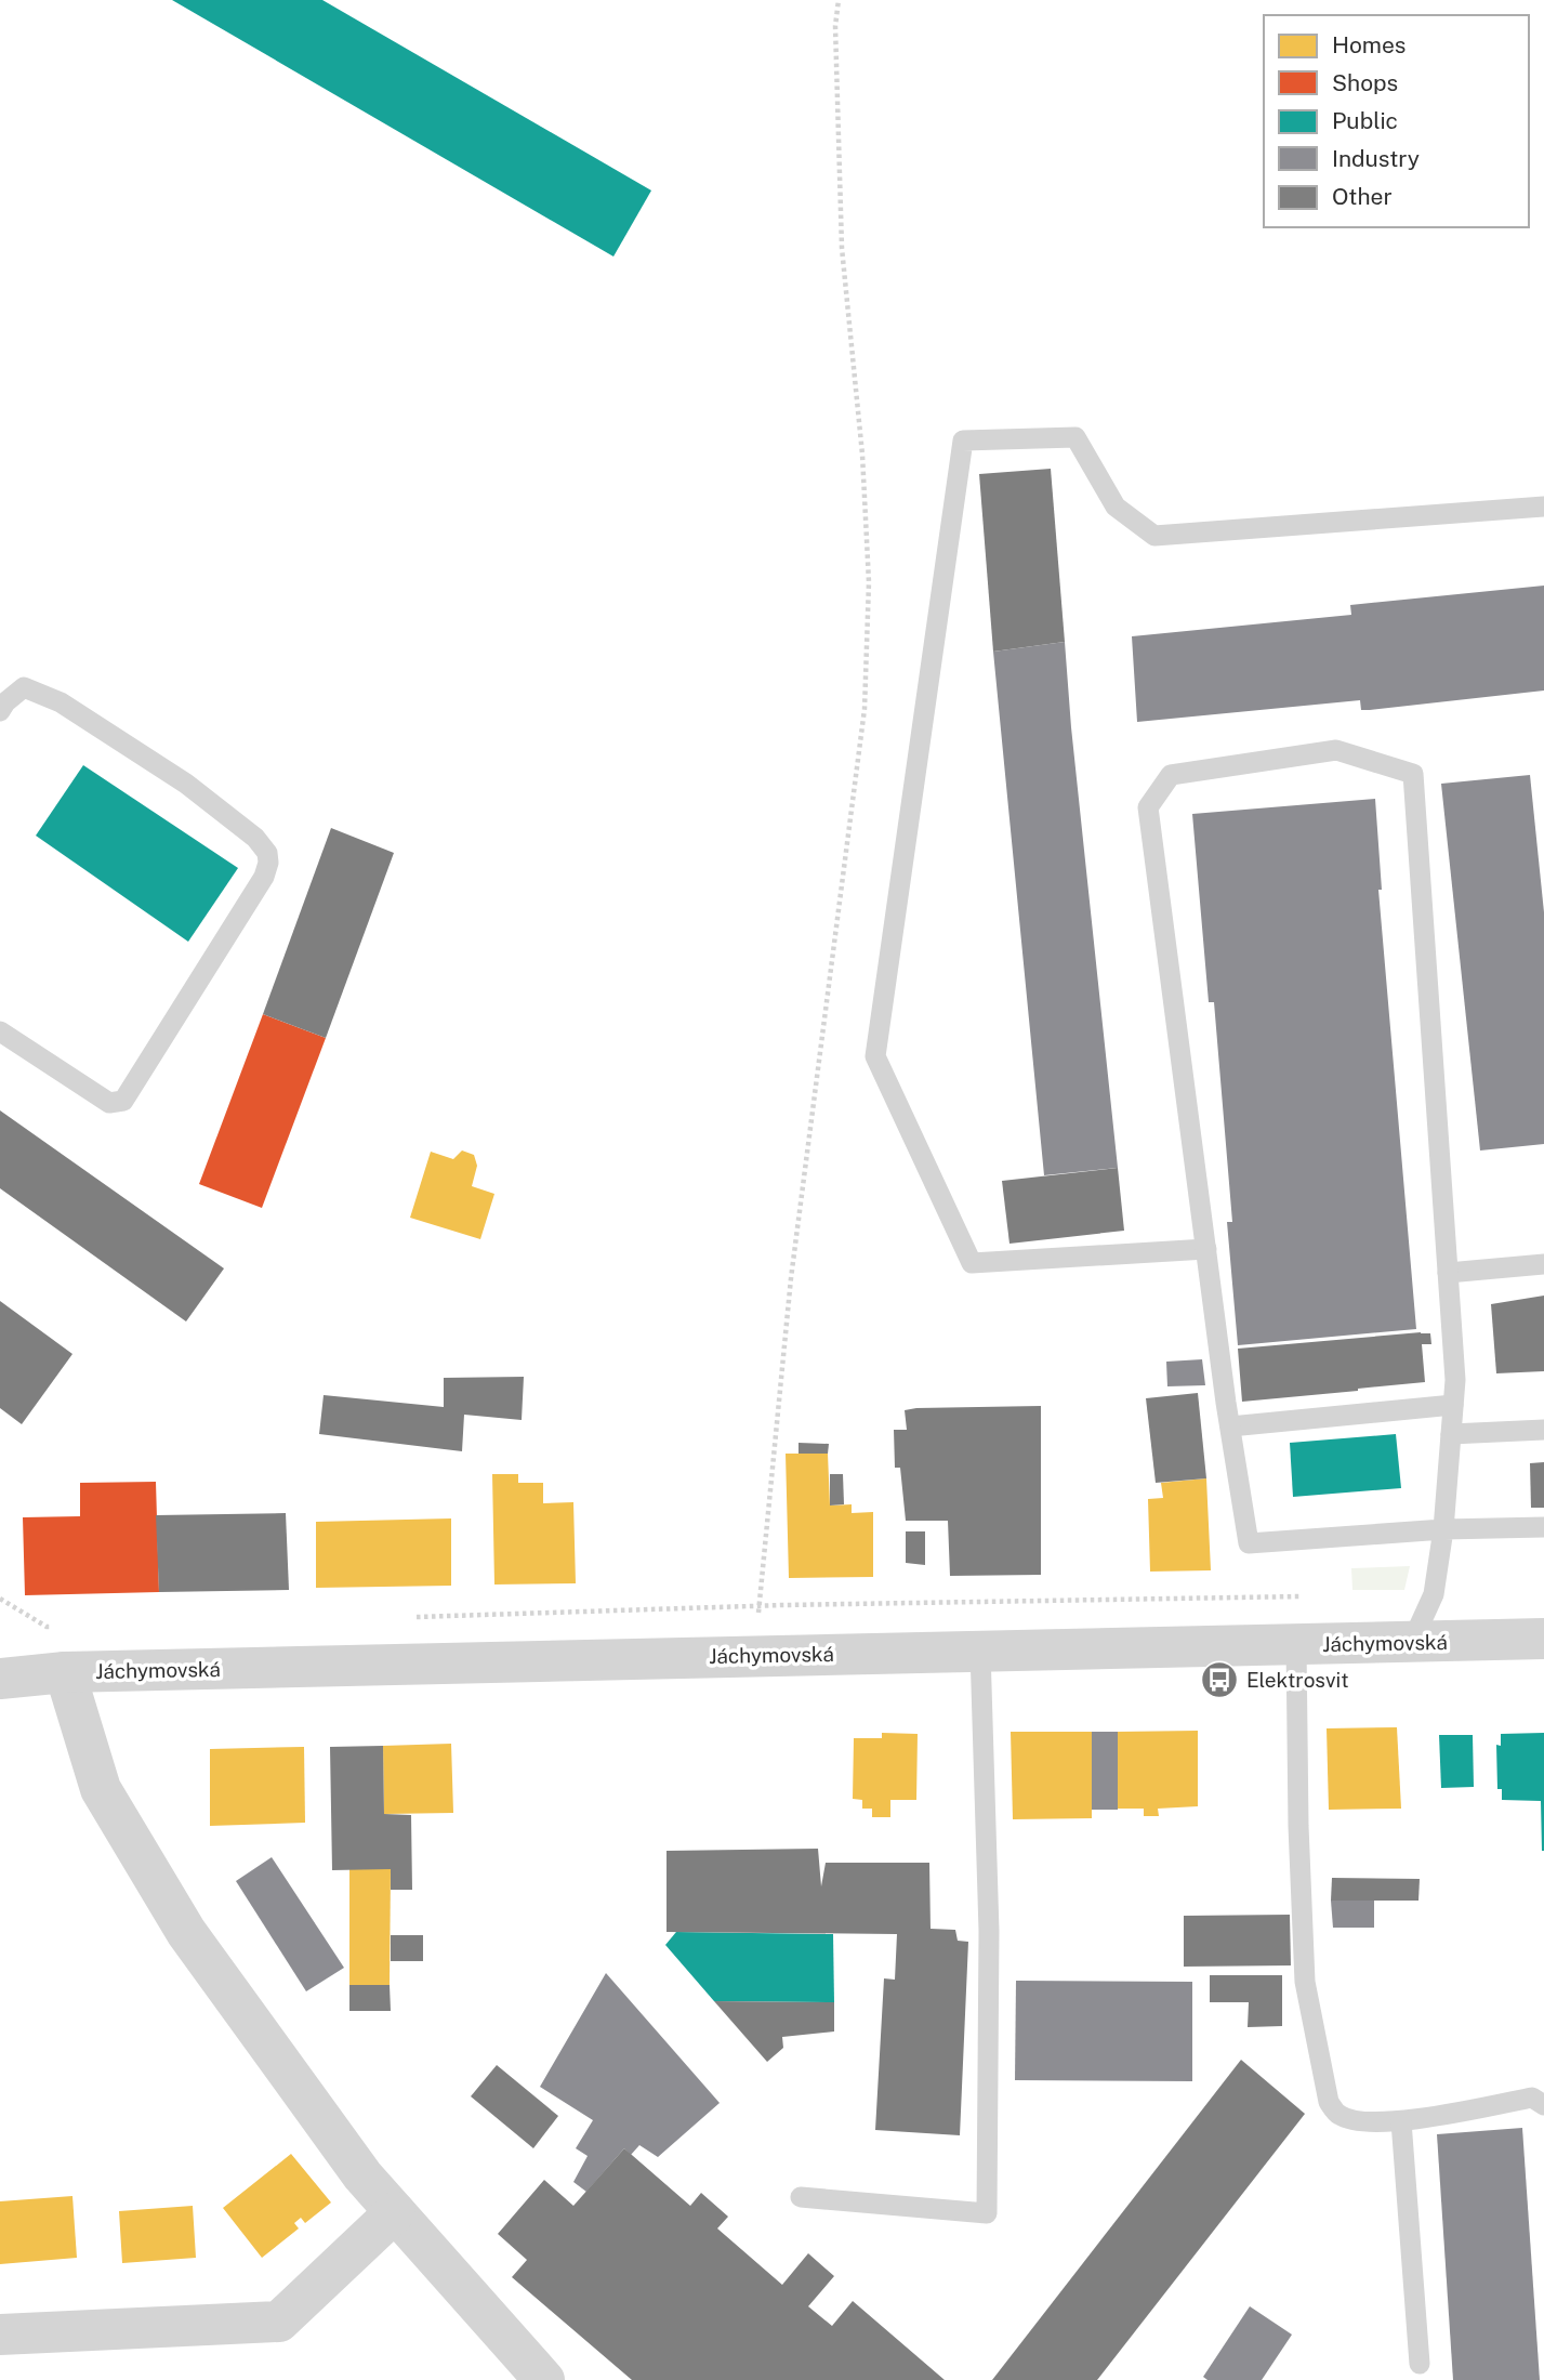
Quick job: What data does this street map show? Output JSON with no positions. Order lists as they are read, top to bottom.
{
  "streets": {
    "street": ["Jáchymovská"]
  },
  "places": {
    "bus stop": ["Elektrosvit"]
  },
  "legend": [
    "Homes",
    "Shops",
    "Public",
    "Industry",
    "Other"
  ]
}
